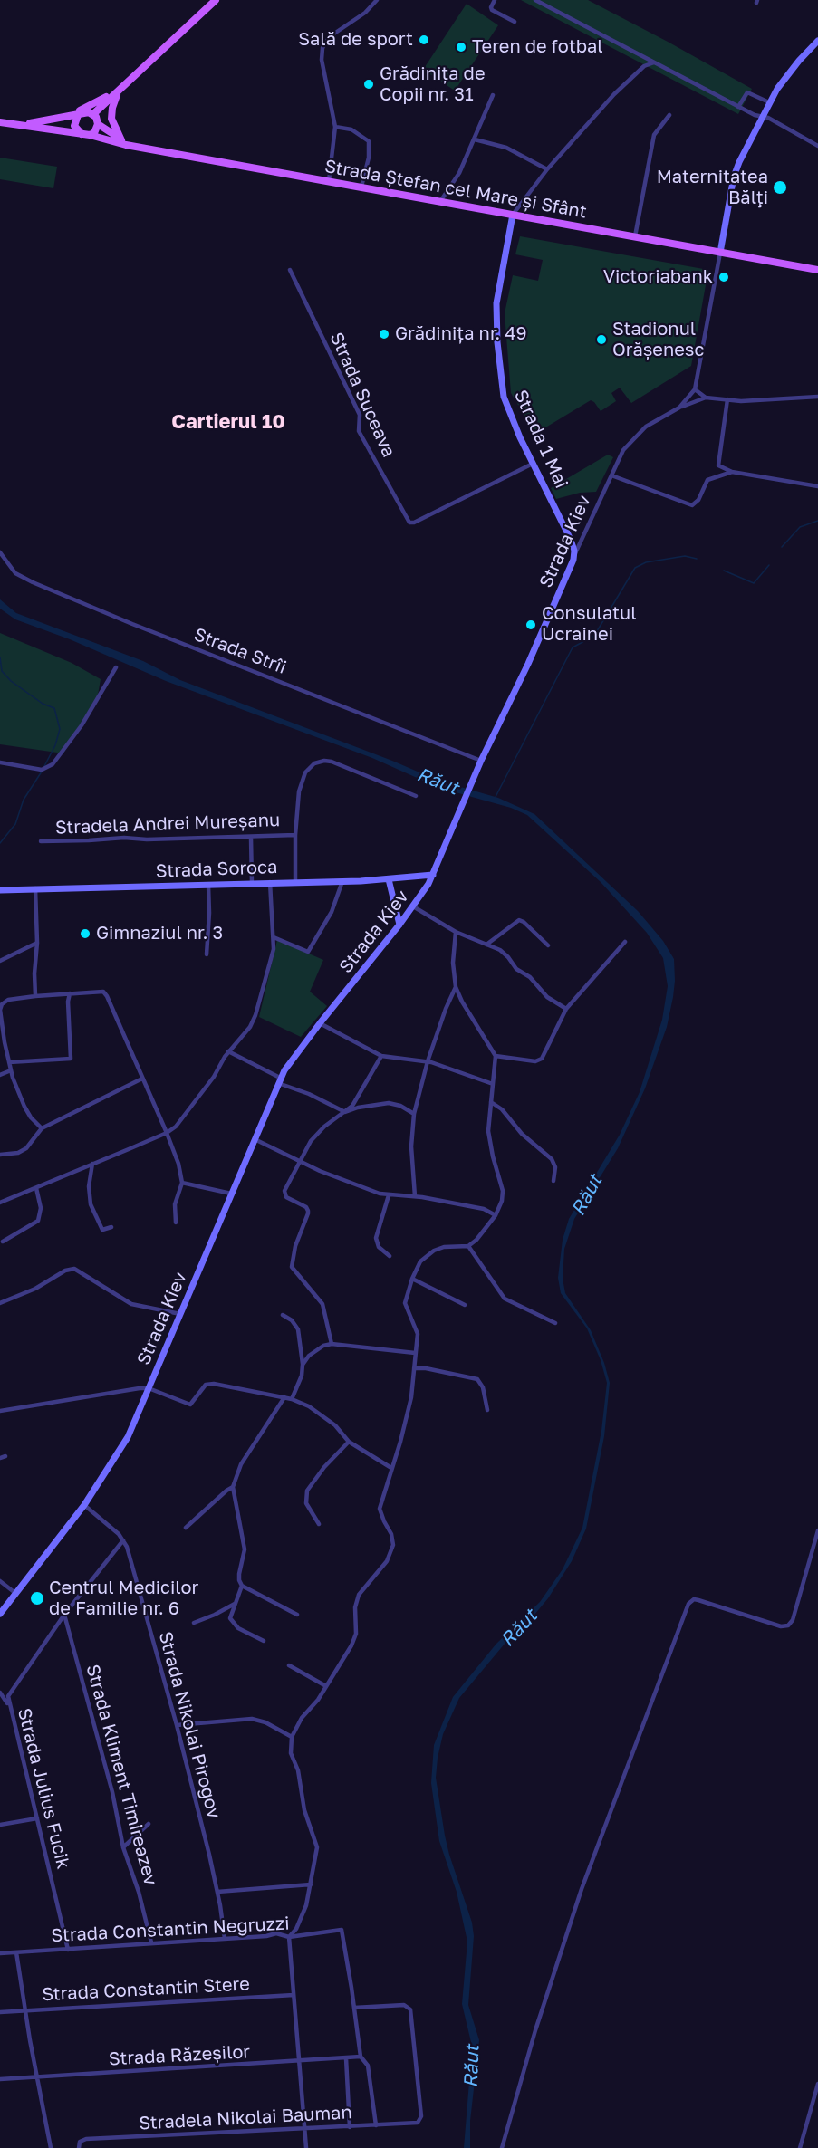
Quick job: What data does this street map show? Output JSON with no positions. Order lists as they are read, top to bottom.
{
  "streets": {
    "main road": [
      "Strada Ștefan cel Mare și Sfânt",
      "Strada 1 Mai",
      "Strada Kiev",
      "Strada Soroca"
    ],
    "street": [
      "Strada Suceava",
      "Strada Strîi",
      "Stradela Andrei Mureșanu",
      "Strada Nikolai Pirogov",
      "Strada Kliment Timireazev",
      "Strada Julius Fucik",
      "Strada Constantin Negruzzi",
      "Strada Constantin Stere",
      "Strada Răzeșilor",
      "Stradela Nikolai Bauman"
    ]
  },
  "crossings": [
    ["Strada Ștefan cel Mare și Sfânt", "Strada 1 Mai"],
    ["Strada Ștefan cel Mare și Sfânt", "Strada Kiev"],
    ["Strada Suceava", "Strada 1 Mai"],
    ["Strada 1 Mai", "Strada Kiev"],
    ["Strada Kiev", "Strada Strîi"],
    ["Strada Kiev", "Strada Soroca"],
    ["Strada Kiev", "Strada Nikolai Pirogov"],
    ["Strada Nikolai Pirogov", "Strada Julius Fucik"],
    ["Strada Nikolai Pirogov", "Strada Constantin Negruzzi"],
    ["Strada Kliment Timireazev", "Strada Julius Fucik"],
    ["Strada Kliment Timireazev", "Strada Constantin Negruzzi"],
    ["Strada Julius Fucik", "Strada Constantin Negruzzi"],
    ["Strada Constantin Negruzzi", "Stradela Nikolai Bauman"]
  ],
  "districts": ["Cartierul 10"],
  "water": ["Răut"],
  "places": [
    "Sală de sport",
    "Teren de fotbal",
    "Grădinița de Copii nr. 31",
    "Maternitatea Bălţi",
    "Victoriabank",
    "Grădinița nr. 49",
    "Stadionul Orășenesc",
    "Consulatul Ucrainei",
    "Gimnaziul nr. 3",
    "Centrul Medicilor de Familie nr. 6"
  ]
}
